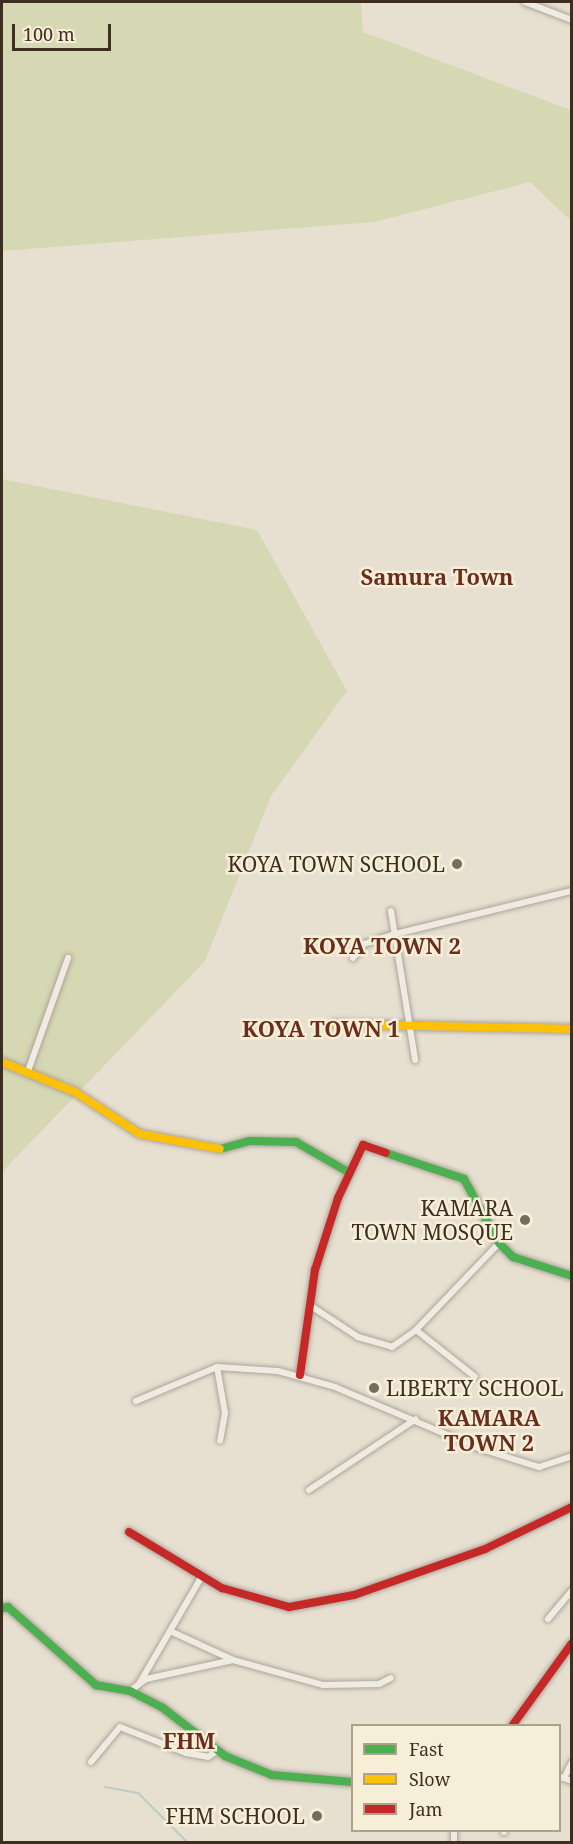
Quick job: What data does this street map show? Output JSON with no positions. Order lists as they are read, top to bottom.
{
  "districts": [
    "Samura Town",
    "KOYA TOWN 2",
    "KOYA TOWN 1",
    "KAMARA TOWN 2",
    "FHM"
  ],
  "places": [
    "KOYA TOWN SCHOOL",
    "KAMARA TOWN MOSQUE",
    "LIBERTY SCHOOL",
    "FHM SCHOOL"
  ],
  "legend": ["Fast", "Slow", "Jam"],
  "scale_bar": "100 m"
}
